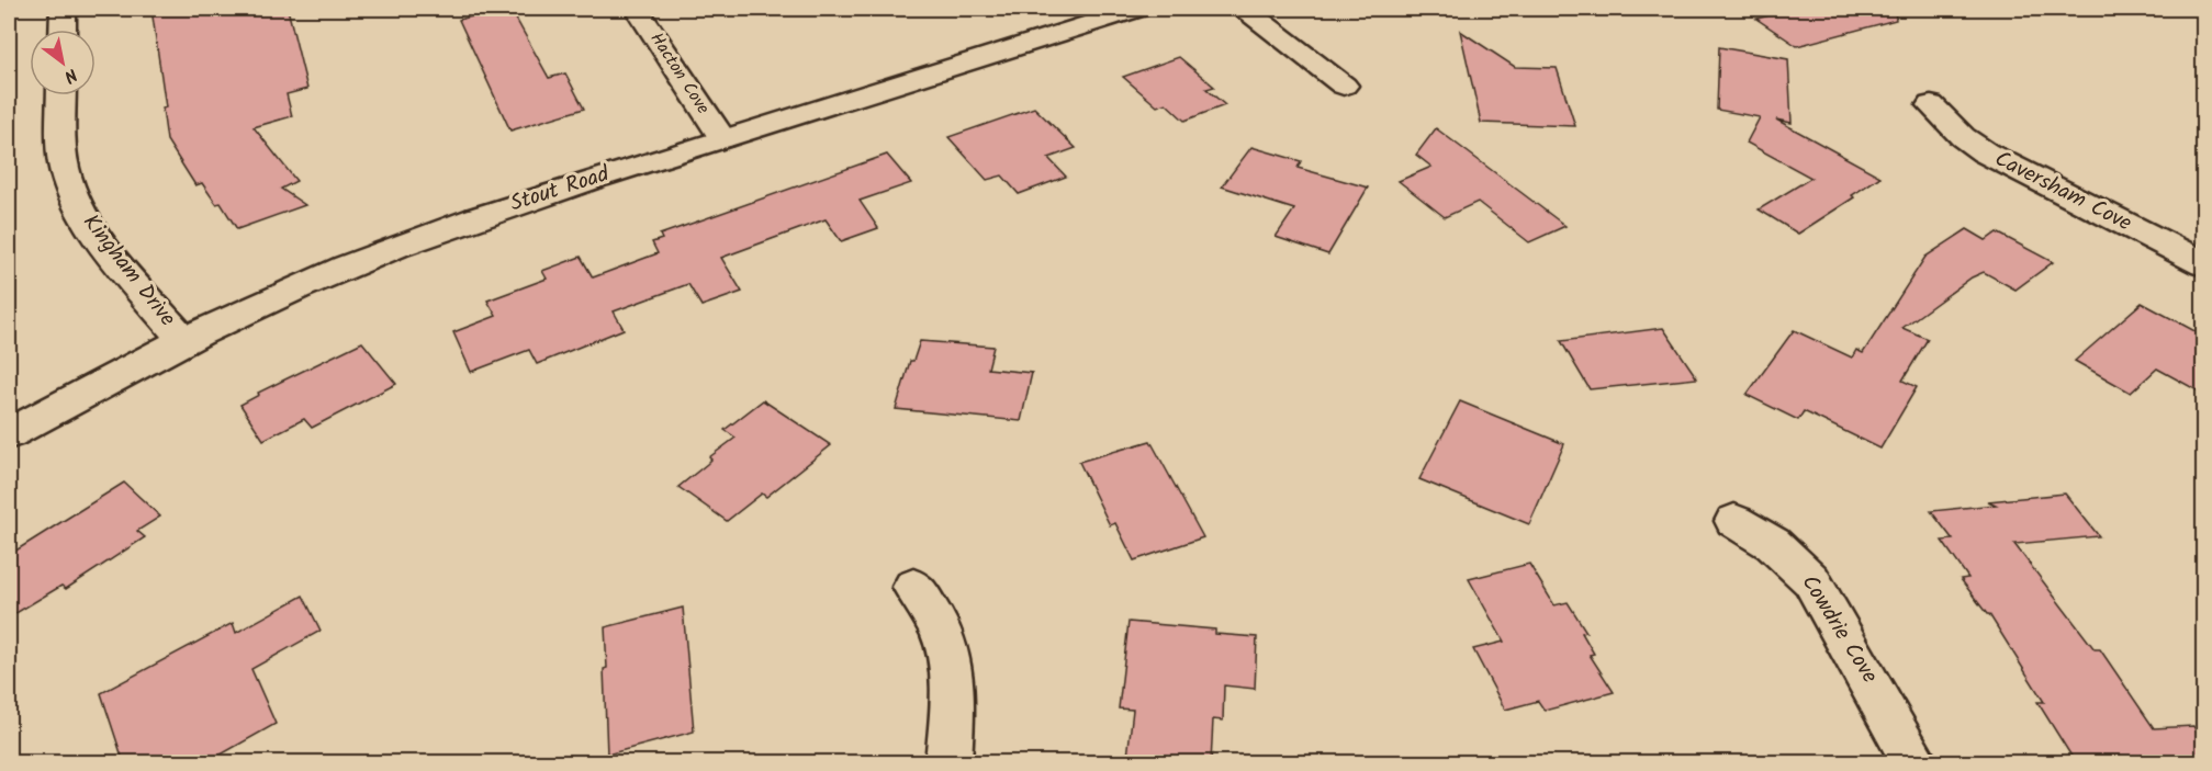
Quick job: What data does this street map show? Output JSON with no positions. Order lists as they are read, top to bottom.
{
  "streets": {
    "street": [
      "Hacton Cove",
      "Stout Road",
      "Caversham Cove",
      "Kingham Drive",
      "Cowdrie Cove"
    ]
  },
  "crossings": [
    ["Hacton Cove", "Stout Road"],
    ["Stout Road", "Kingham Drive"]
  ],
  "north": "bottom right"
}
